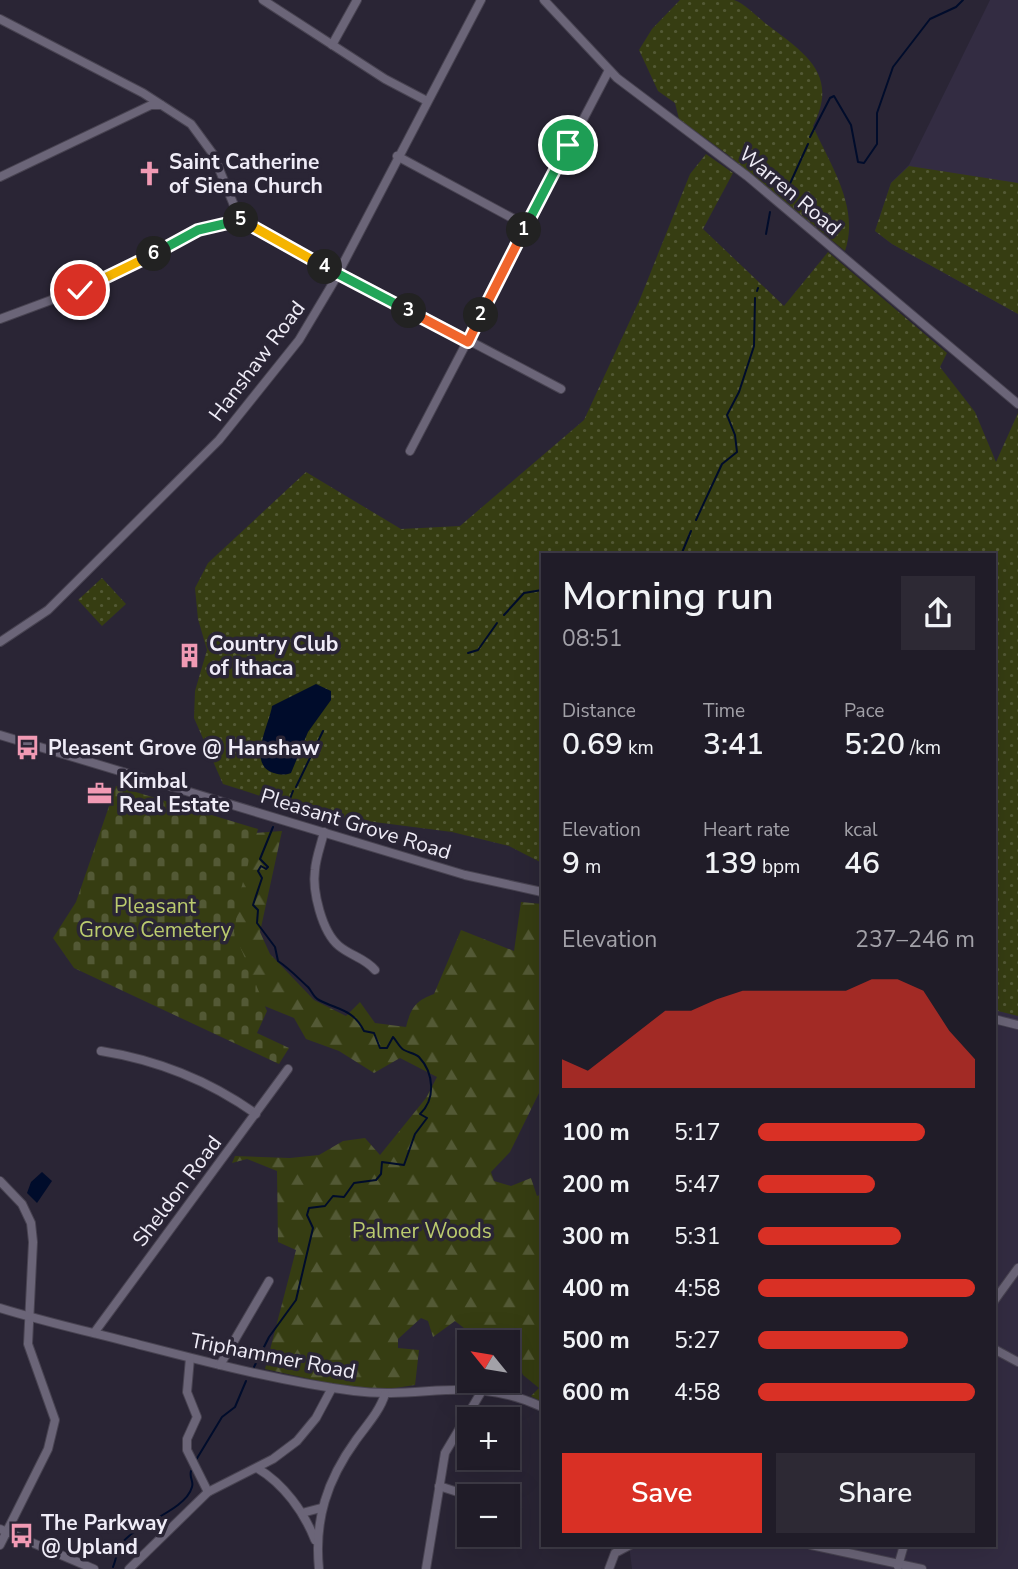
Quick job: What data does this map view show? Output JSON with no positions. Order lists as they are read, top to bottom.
{
  "streets": {
    "street": [
      "Warren Road",
      "Hanshaw Road",
      "Pleasant Grove Road",
      "Sheldon Road",
      "Triphammer Road"
    ]
  },
  "crossings": [
    ["Sheldon Road", "Triphammer Road"]
  ],
  "parks": ["Pleasant Grove Cemetery", "Palmer Woods"],
  "places": {
    "church": ["Saint Catherine of Siena Church"],
    "building": ["Country Club of Ithaca"],
    "bus stop": ["Pleasent Grove @ Hanshaw", "The Parkway @ Upland"],
    "office": ["Kimbal Real Estate"]
  },
  "north": "top left",
  "page": {
    "pins": [
      "5",
      "1",
      "6",
      "4",
      "3",
      "2"
    ],
    "heading": ["Morning run", "08:51"],
    "stats": [
      ["Distance", "0.69 km"],
      ["Time", "3:41"],
      ["Pace", "5:20 /km"],
      ["Elevation", "9 m"],
      ["Heart rate", "139 bpm"],
      ["kcal", "46"]
    ],
    "chart": ["Elevation", "237–246 m"],
    "list": [
      {
        "name": "100 m",
        "note": "5:17"
      },
      {
        "name": "200 m",
        "note": "5:47"
      },
      {
        "name": "300 m",
        "note": "5:31"
      },
      {
        "name": "400 m",
        "note": "4:58"
      },
      {
        "name": "500 m",
        "note": "5:27"
      },
      {
        "name": "600 m",
        "note": "4:58"
      }
    ],
    "map_buttons": ["+", "−"],
    "buttons": ["Save", "Share"]
  }
}
